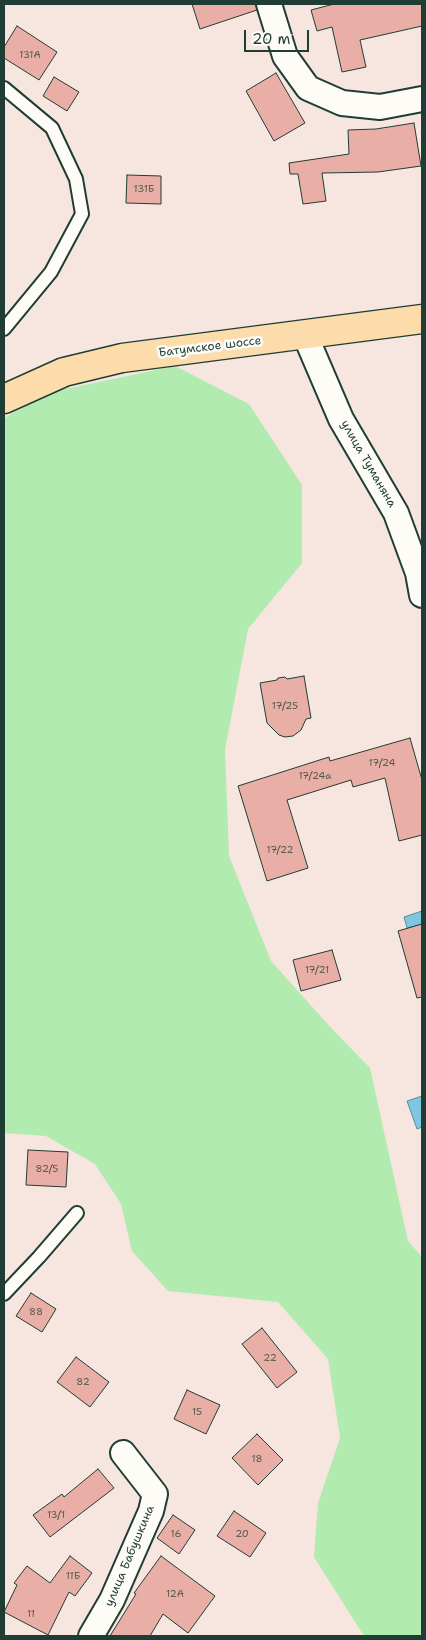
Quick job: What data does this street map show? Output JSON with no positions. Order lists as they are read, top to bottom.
{
  "streets": {
    "highway": ["Батумское шоссе"],
    "street": ["улица Туманяна", "улица Бабушкина"]
  },
  "crossings": [
    ["Батумское шоссе", "улица Туманяна"]
  ],
  "house_numbers": [
    "131А",
    "131Б",
    "17/25",
    "17/24",
    "17/24а",
    "17/22",
    "17/21",
    "82/5",
    "88",
    "22",
    "82",
    "15",
    "18",
    "13/1",
    "16",
    "20",
    "11Б",
    "12А",
    "11"
  ],
  "scale_bar": "20 m"
}
